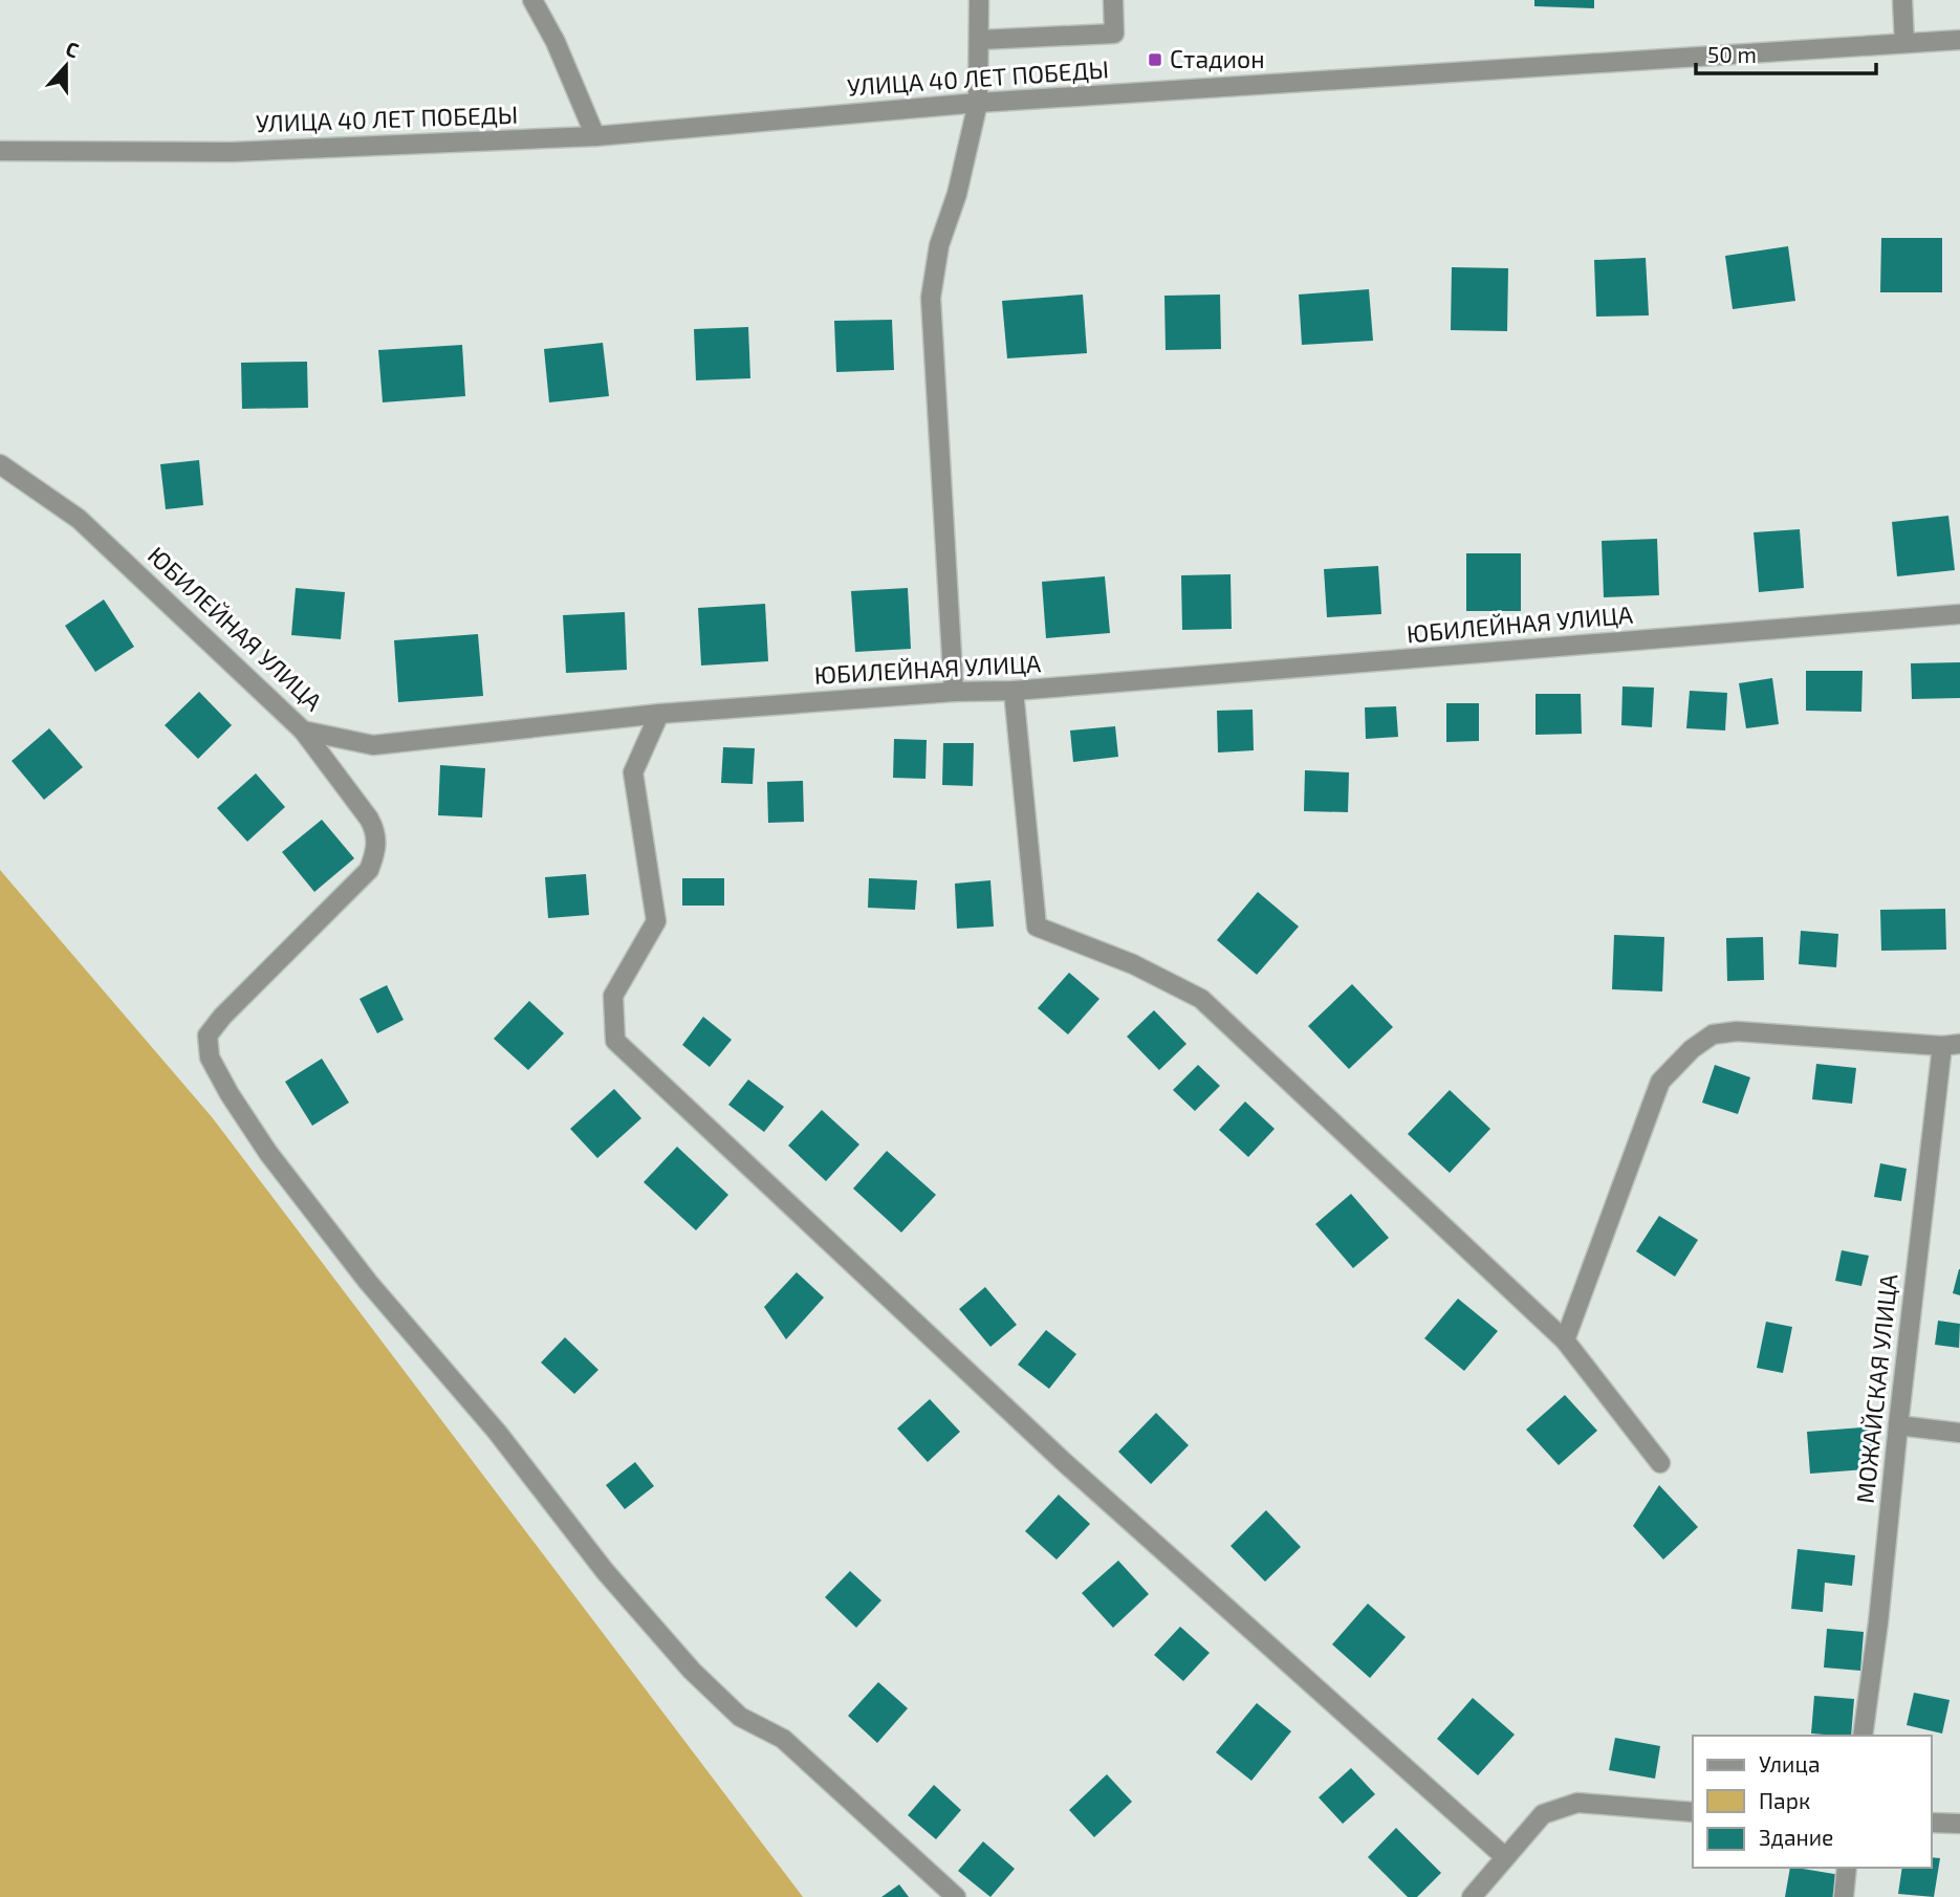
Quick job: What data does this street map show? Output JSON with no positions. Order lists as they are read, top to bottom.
{
  "streets": {
    "street": ["УЛИЦА 40 ЛЕТ ПОБЕДЫ", "ЮБИЛЕЙНАЯ УЛИЦА", "МОЖАЙСКАЯ УЛИЦА"]
  },
  "places": {
    "transit": ["Стадион"]
  },
  "legend": ["Улица", "Парк", "Здание"],
  "scale_bar": "50 m",
  "north": "top"
}
